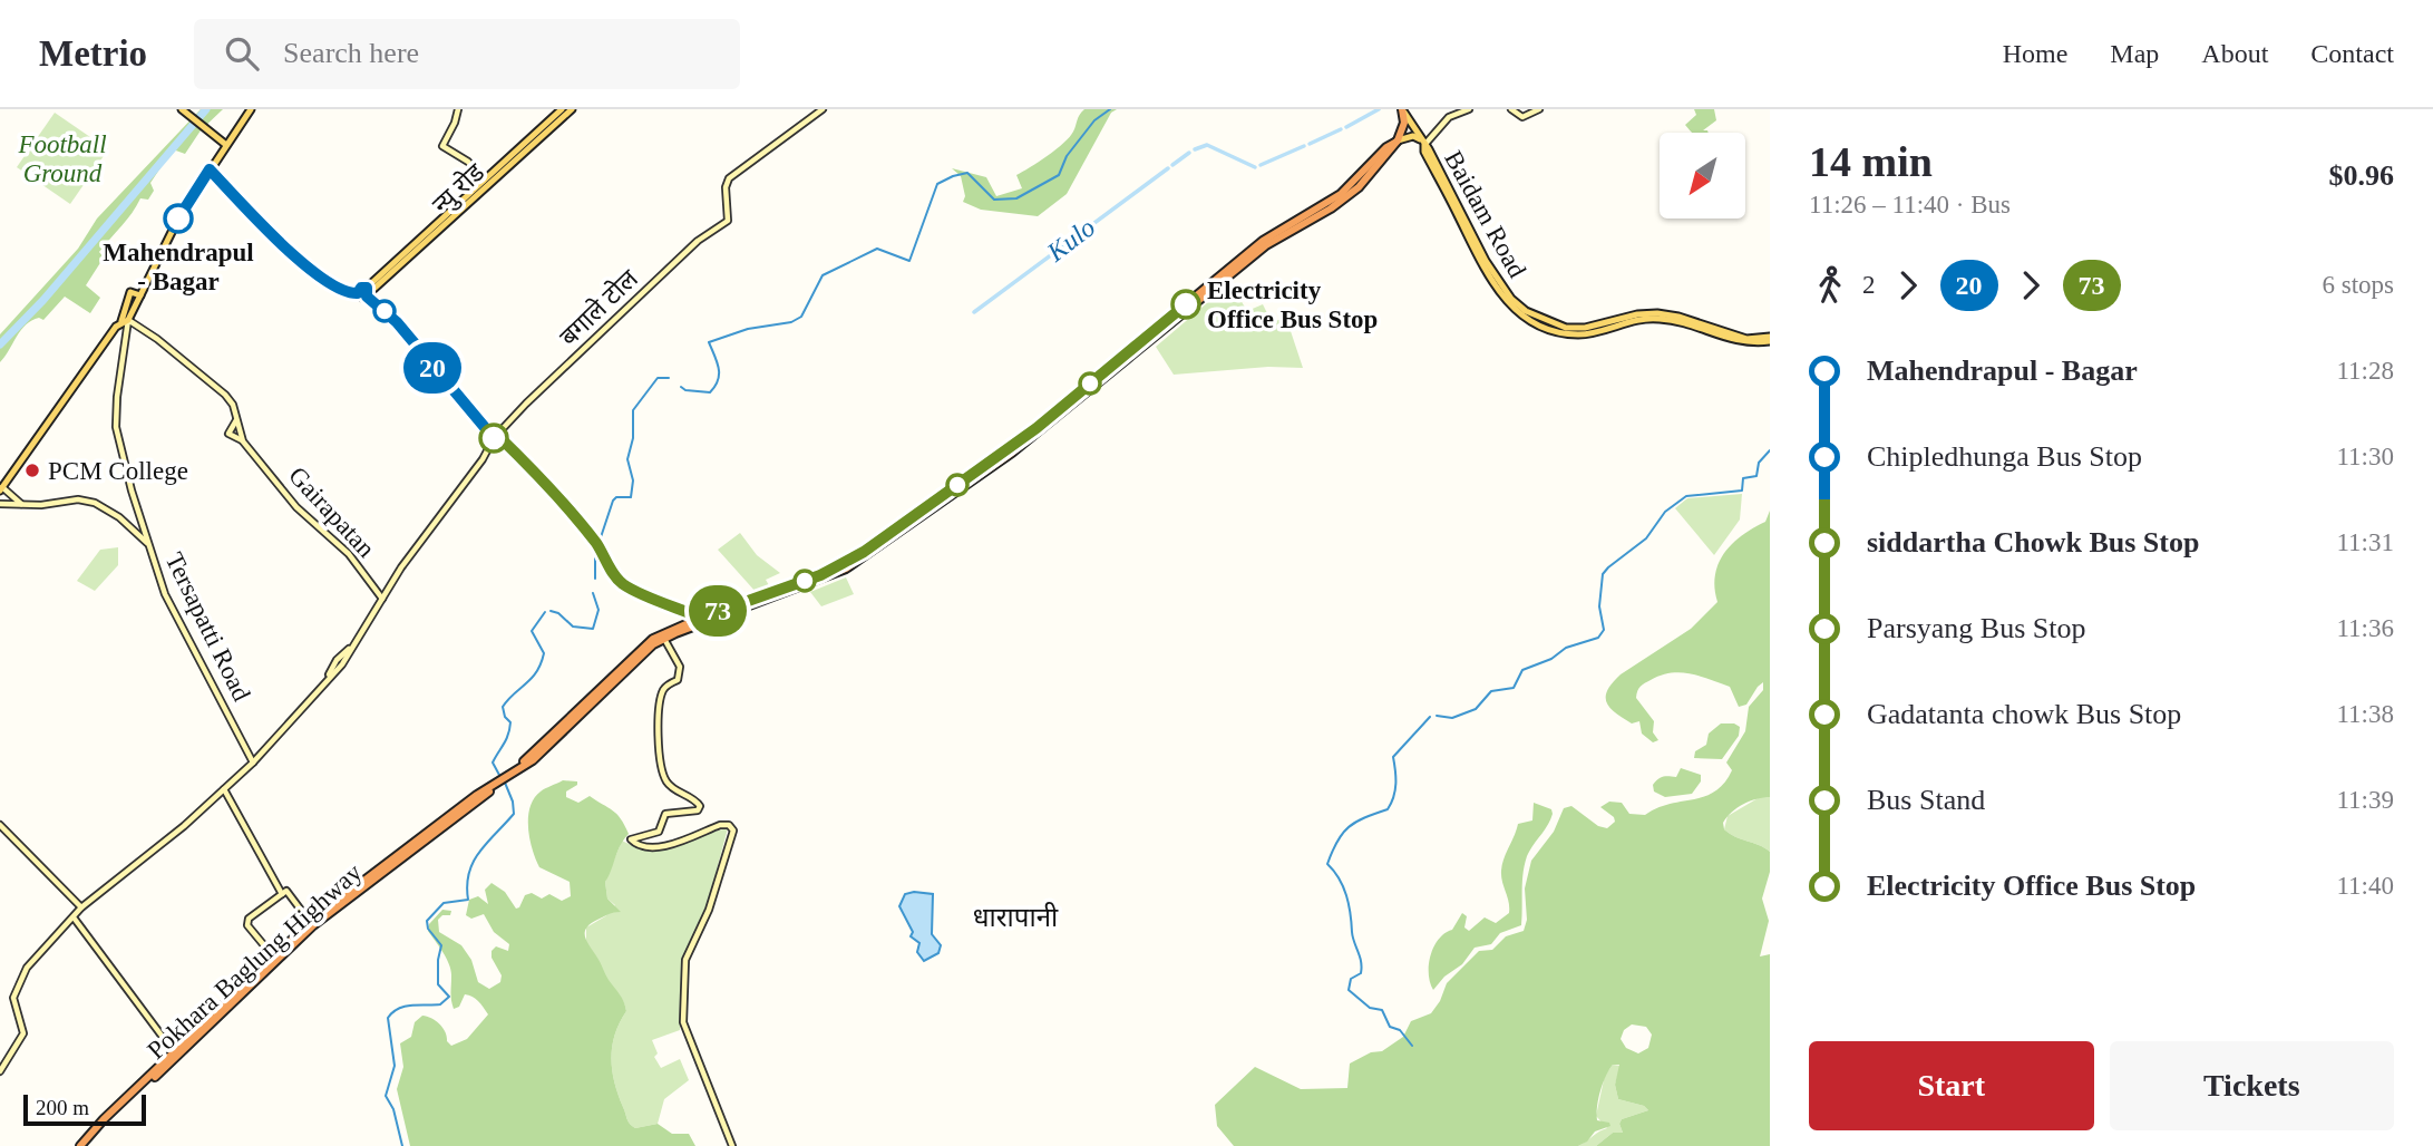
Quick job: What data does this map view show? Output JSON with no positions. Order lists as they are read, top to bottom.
{
  "streets": {
    "highway": ["Pokhara Baglung Highway"],
    "main road": [
      "न्यु रोड",
      "Baidam Road",
      "बगाले टोल",
      "Gairapatan",
      "Tersapatti Road"
    ]
  },
  "crossings": [
    ["बगाले टोल", "Gairapatan"],
    ["बगाले टोल", "Tersapatti Road"],
    ["Gairapatan", "Tersapatti Road"]
  ],
  "districts": ["धारापानी"],
  "water": ["Kulo"],
  "parks": ["Football Ground"],
  "places": ["Mahendrapul - Bagar", "Electricity Office Bus Stop", "PCM College"],
  "lines": ["bus line 20", "bus line 73"],
  "scale_bar": "200 m",
  "north": "bottom left",
  "page": {
    "header": "Metrio",
    "search": "Search here",
    "nav": [
      "Home",
      "Map",
      "About",
      "Contact"
    ],
    "on_map": ["20", "73"],
    "heading": ["14 min", "11:26 – 11:40 · Bus", "$0.96"],
    "legs": [
      "2",
      "20",
      "73",
      "6 stops"
    ],
    "list": [
      {
        "name": "Mahendrapul - Bagar",
        "value": "11:28"
      },
      {
        "name": "Chipledhunga Bus Stop",
        "value": "11:30"
      },
      {
        "name": "siddartha Chowk Bus Stop",
        "value": "11:31"
      },
      {
        "name": "Parsyang Bus Stop",
        "value": "11:36"
      },
      {
        "name": "Gadatanta chowk Bus Stop",
        "value": "11:38"
      },
      {
        "name": "Bus Stand",
        "value": "11:39"
      },
      {
        "name": "Electricity Office Bus Stop",
        "value": "11:40"
      }
    ],
    "buttons": ["Start", "Tickets"],
    "scale": "200 m"
  }
}
